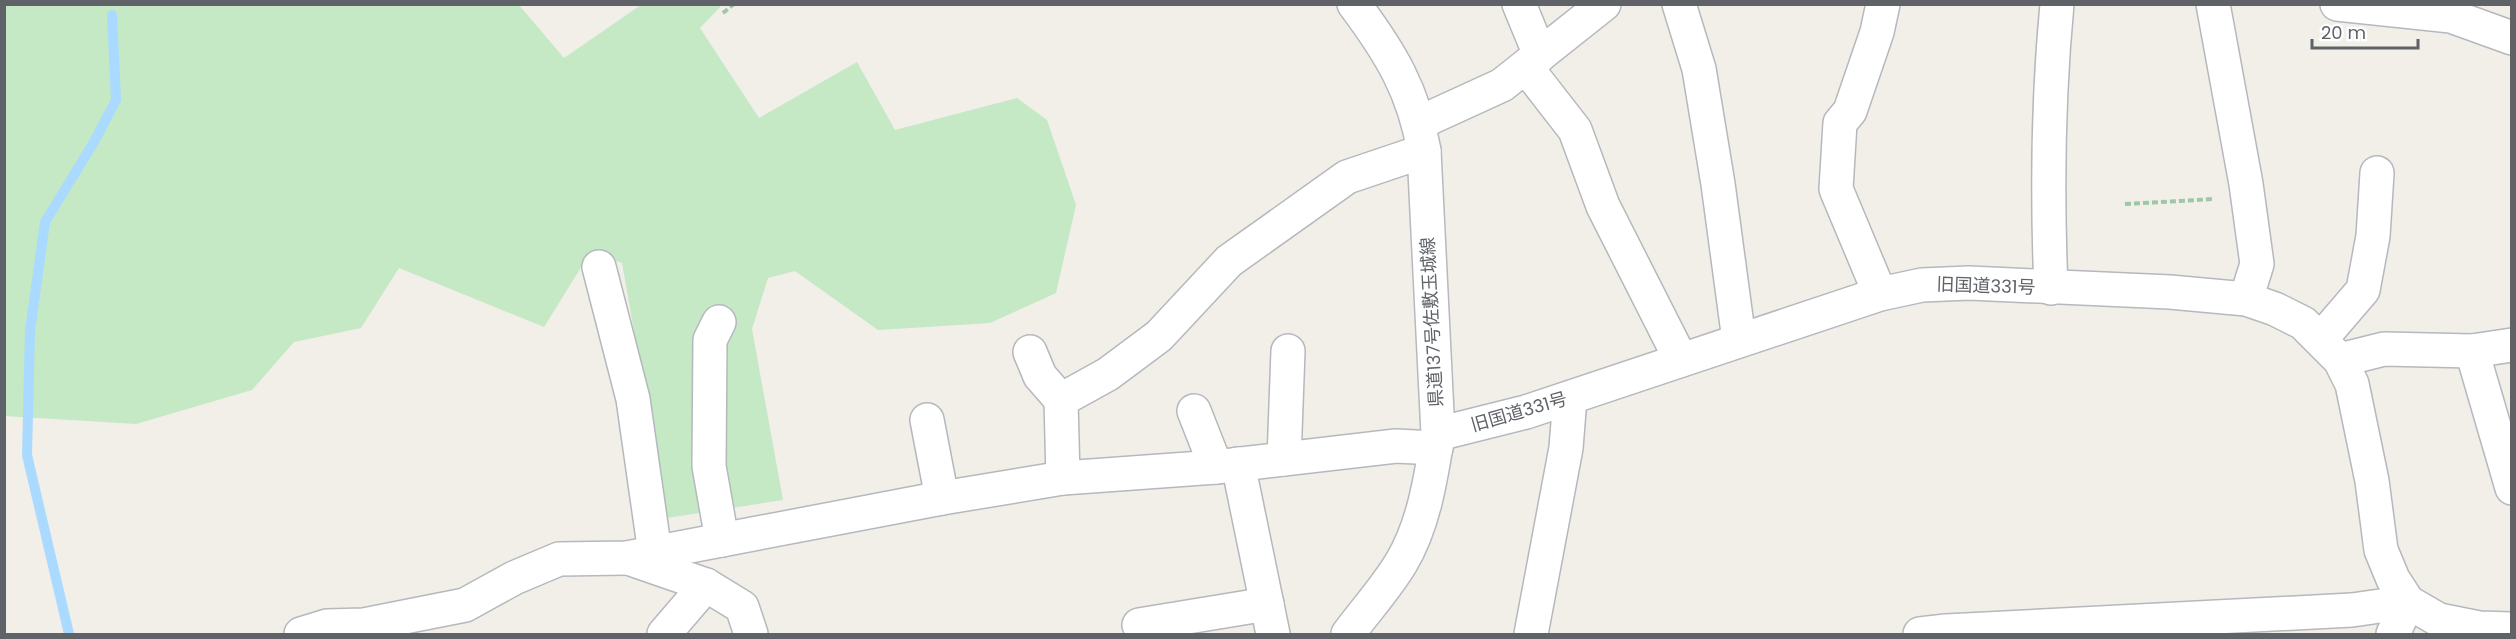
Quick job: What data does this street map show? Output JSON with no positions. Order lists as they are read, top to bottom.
{
  "streets": {
    "street": ["旧国道331号", "県道137号佐敷玉城線"]
  },
  "crossings": [
    ["旧国道331号", "県道137号佐敷玉城線"]
  ],
  "scale_bar": "20 m"
}
